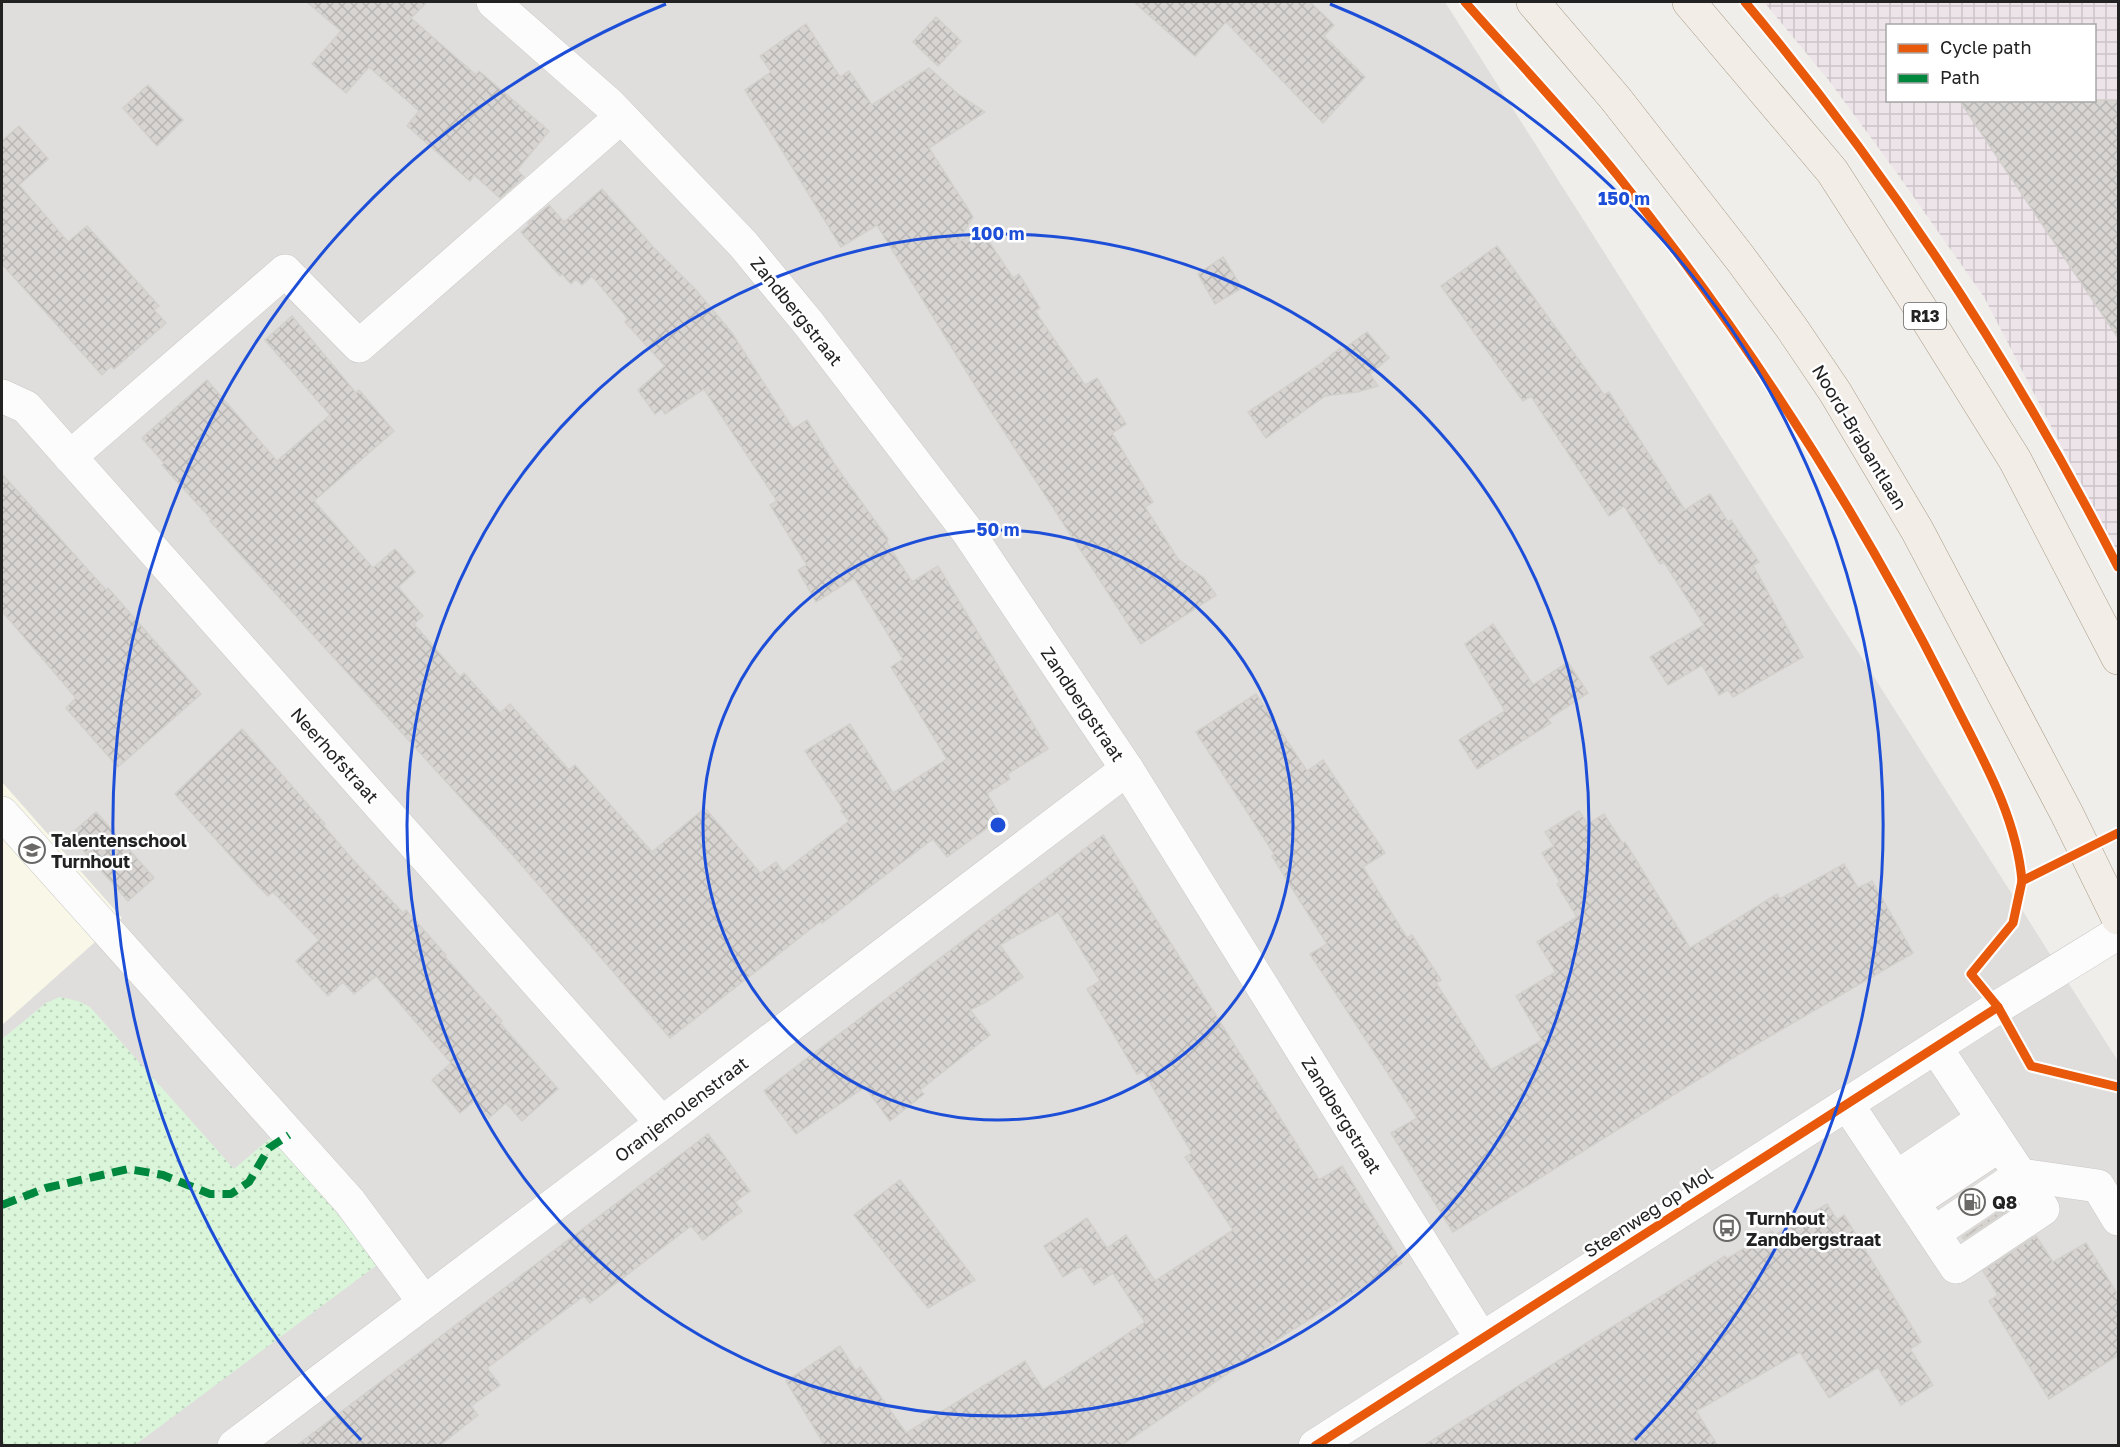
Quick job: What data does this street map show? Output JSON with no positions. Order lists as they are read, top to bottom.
{
  "streets": {
    "main road": ["R13", "Noord-Brabantlaan"],
    "street": [
      "Zandbergstraat",
      "Neerhofstraat",
      "Oranjemolenstraat",
      "Steenweg op Mol"
    ]
  },
  "crossings": [
    ["Zandbergstraat", "Oranjemolenstraat"],
    ["Zandbergstraat", "Steenweg op Mol"],
    ["Neerhofstraat", "Oranjemolenstraat"]
  ],
  "places": {
    "school or university": ["Talentenschool Turnhout"],
    "fuel station": ["Q8"],
    "bus stop": ["Turnhout Zandbergstraat"]
  },
  "legend": ["Cycle path", "Path"],
  "rings": ["150 m", "100 m", "50 m"]
}
